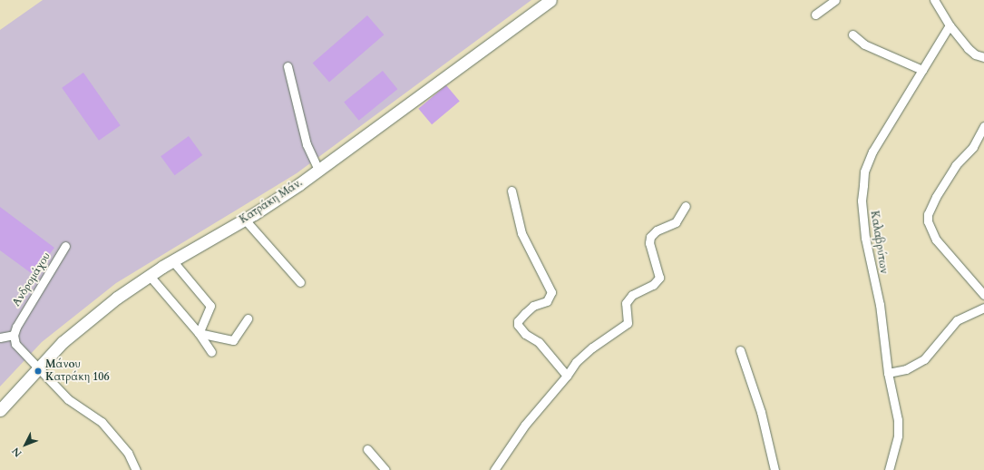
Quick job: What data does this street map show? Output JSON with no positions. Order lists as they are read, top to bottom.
{
  "streets": {
    "street": ["Κατράκη Μάν.", "Καλαβρύτων", "Ανδρομάχου"]
  },
  "places": ["Μάνου Κατράκη 106"],
  "north": "bottom left"
}
